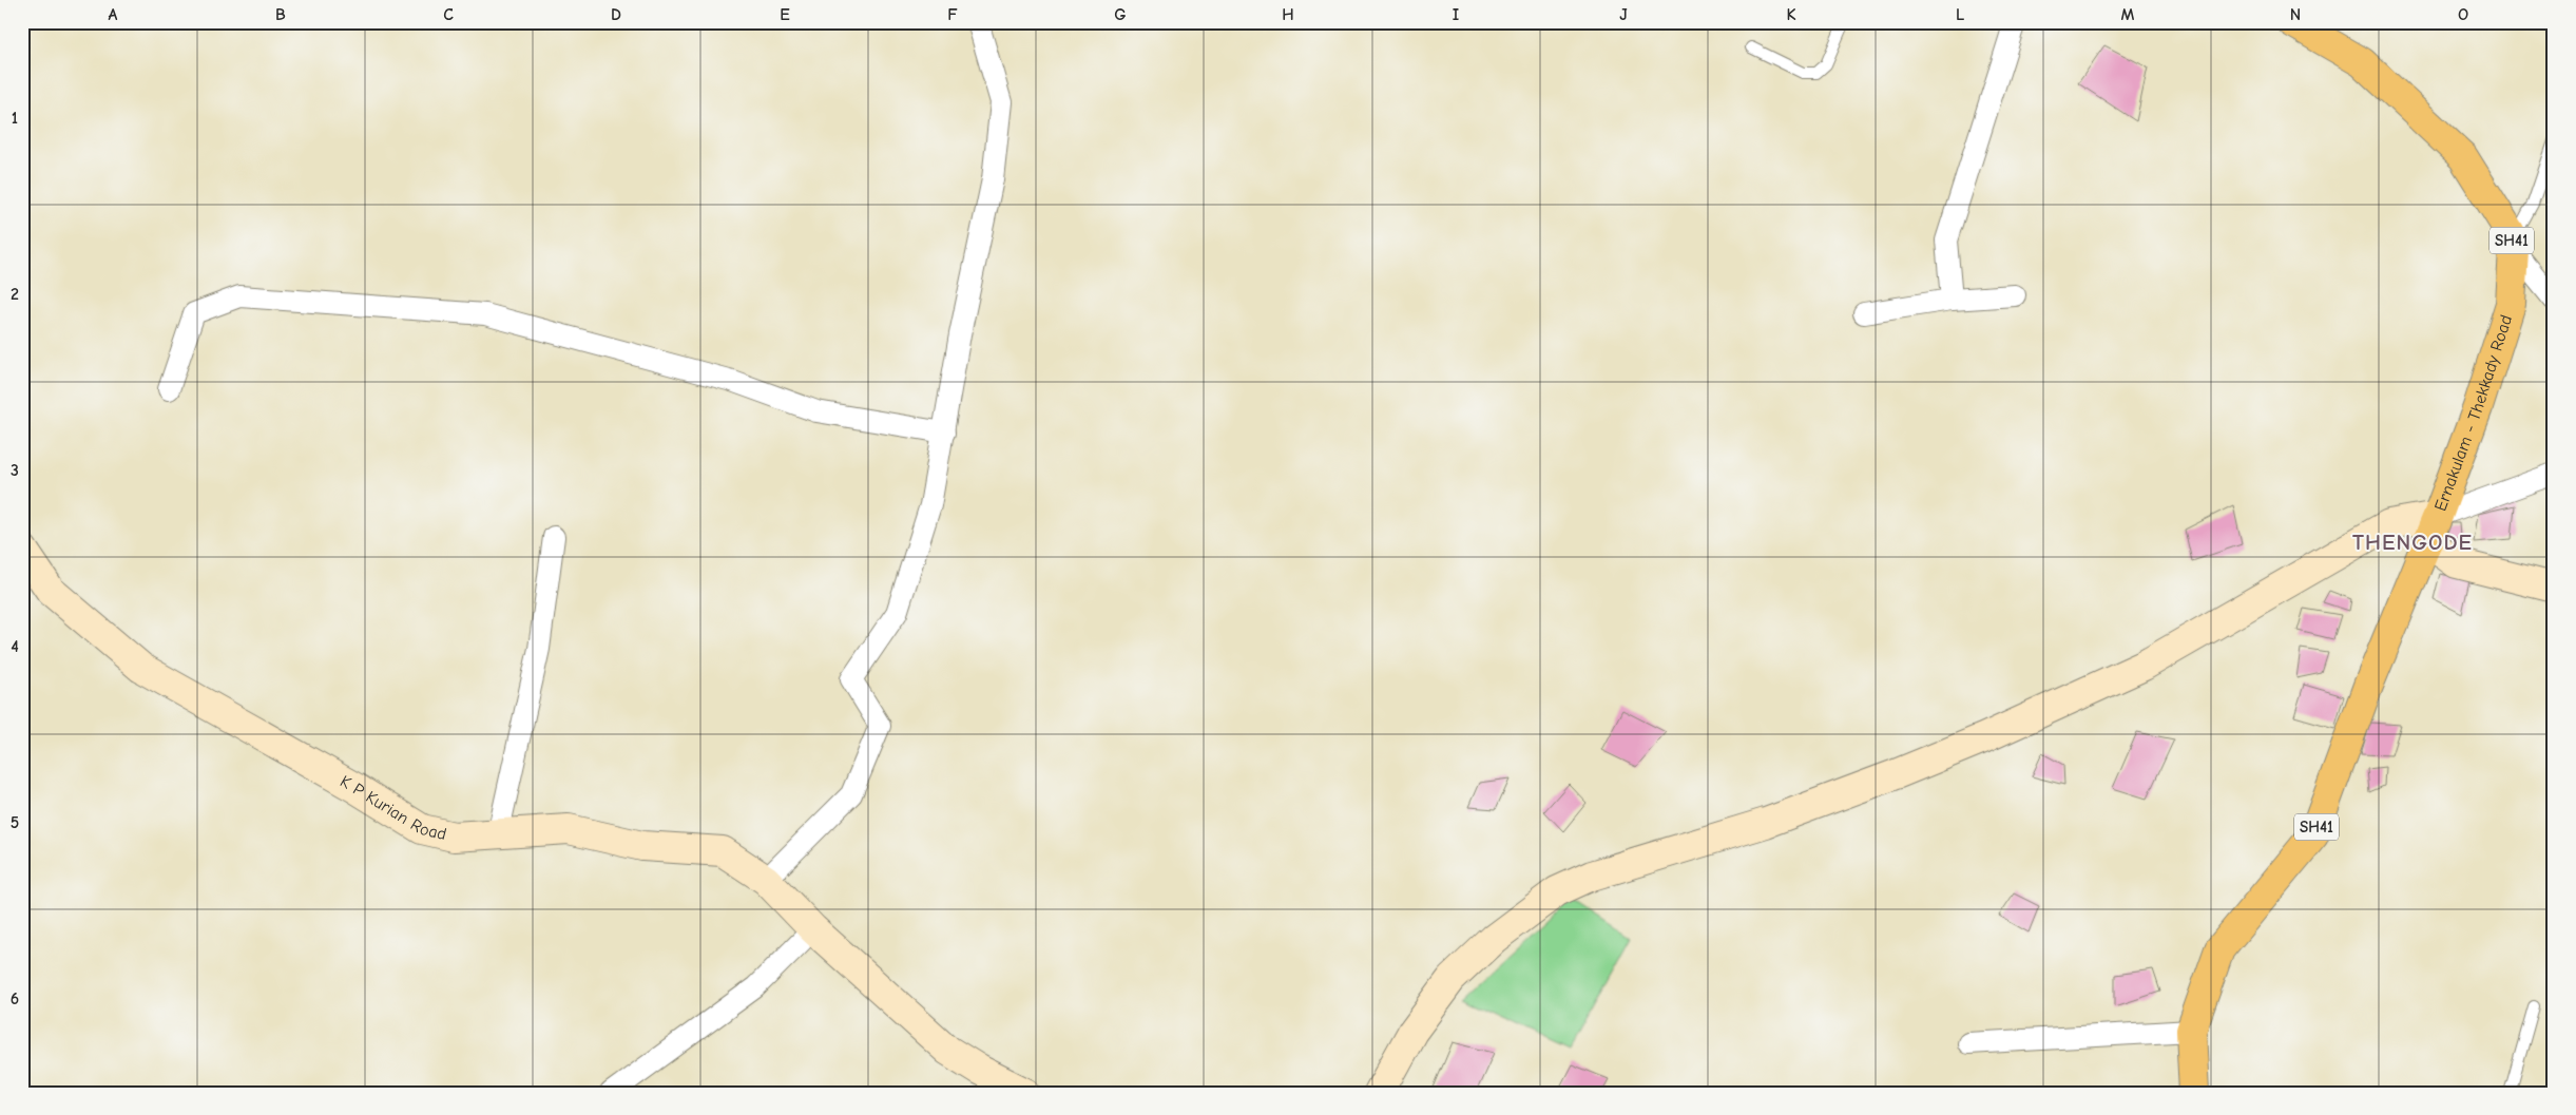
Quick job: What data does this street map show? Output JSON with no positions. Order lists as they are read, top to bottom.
{
  "streets": {
    "main road": ["SH41", "Ernakulam - Thekkady Road"],
    "street": ["K P Kurian Road"]
  },
  "districts": ["THENGODE"],
  "grid": {
    "columns": [
      "A",
      "B",
      "C",
      "D",
      "E",
      "F",
      "G",
      "H",
      "I",
      "J",
      "K",
      "L",
      "M",
      "N",
      "O"
    ],
    "rows": [
      "1",
      "2",
      "3",
      "4",
      "5",
      "6"
    ]
  }
}
